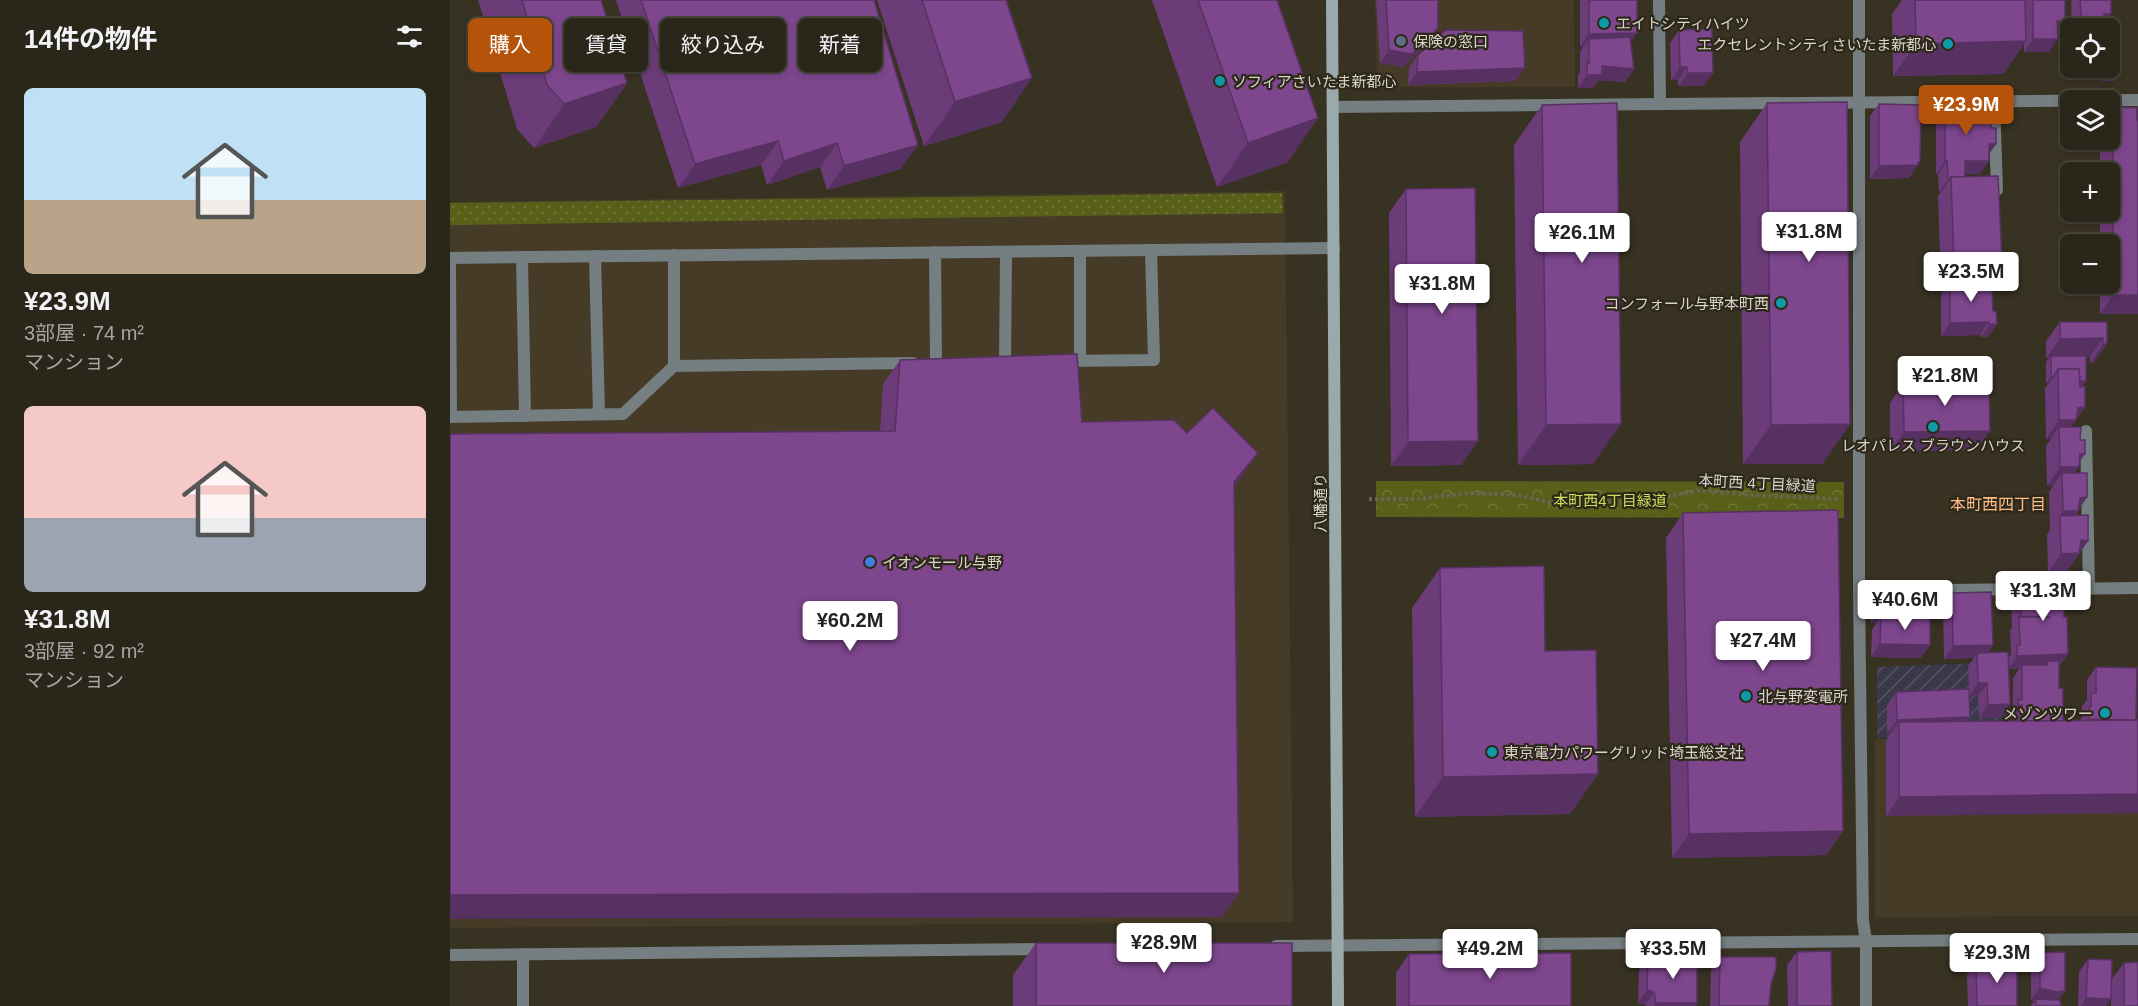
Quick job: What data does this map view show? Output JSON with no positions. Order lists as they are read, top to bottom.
{
  "streets": {
    "main road": ["八幡通り"],
    "path": ["本町西 4丁目緑道"]
  },
  "districts": ["本町西四丁目"],
  "parks": ["本町西4丁目緑道"],
  "places": [
    "エイトシティハイツ",
    "保険の窓口",
    "エクセレントシティさいたま新都心",
    "ソフィアさいたま新都心",
    "コンフォール与野本町西",
    "レオパレス ブラウンハウス",
    "イオンモール与野",
    "北与野変電所",
    "メゾンツワー",
    "東京電力パワーグリッド埼玉総支社"
  ],
  "page": {
    "heading": "14件の物件",
    "map_buttons": ["+", "−"],
    "chip": [
      "購入",
      "賃貸",
      "絞り込み",
      "新着"
    ],
    "list": [
      {
        "name": "¥23.9M",
        "note": "3部屋 · 74 m² · マンション"
      },
      {
        "name": "¥31.8M",
        "note": "3部屋 · 92 m² · マンション"
      }
    ],
    "price": [
      "¥23.9M",
      "¥31.8M",
      "¥26.1M",
      "¥23.5M",
      "¥31.8M",
      "¥21.8M",
      "¥31.3M",
      "¥40.6M",
      "¥60.2M",
      "¥27.4M",
      "¥28.9M",
      "¥49.2M",
      "¥33.5M",
      "¥29.3M"
    ]
  }
}
